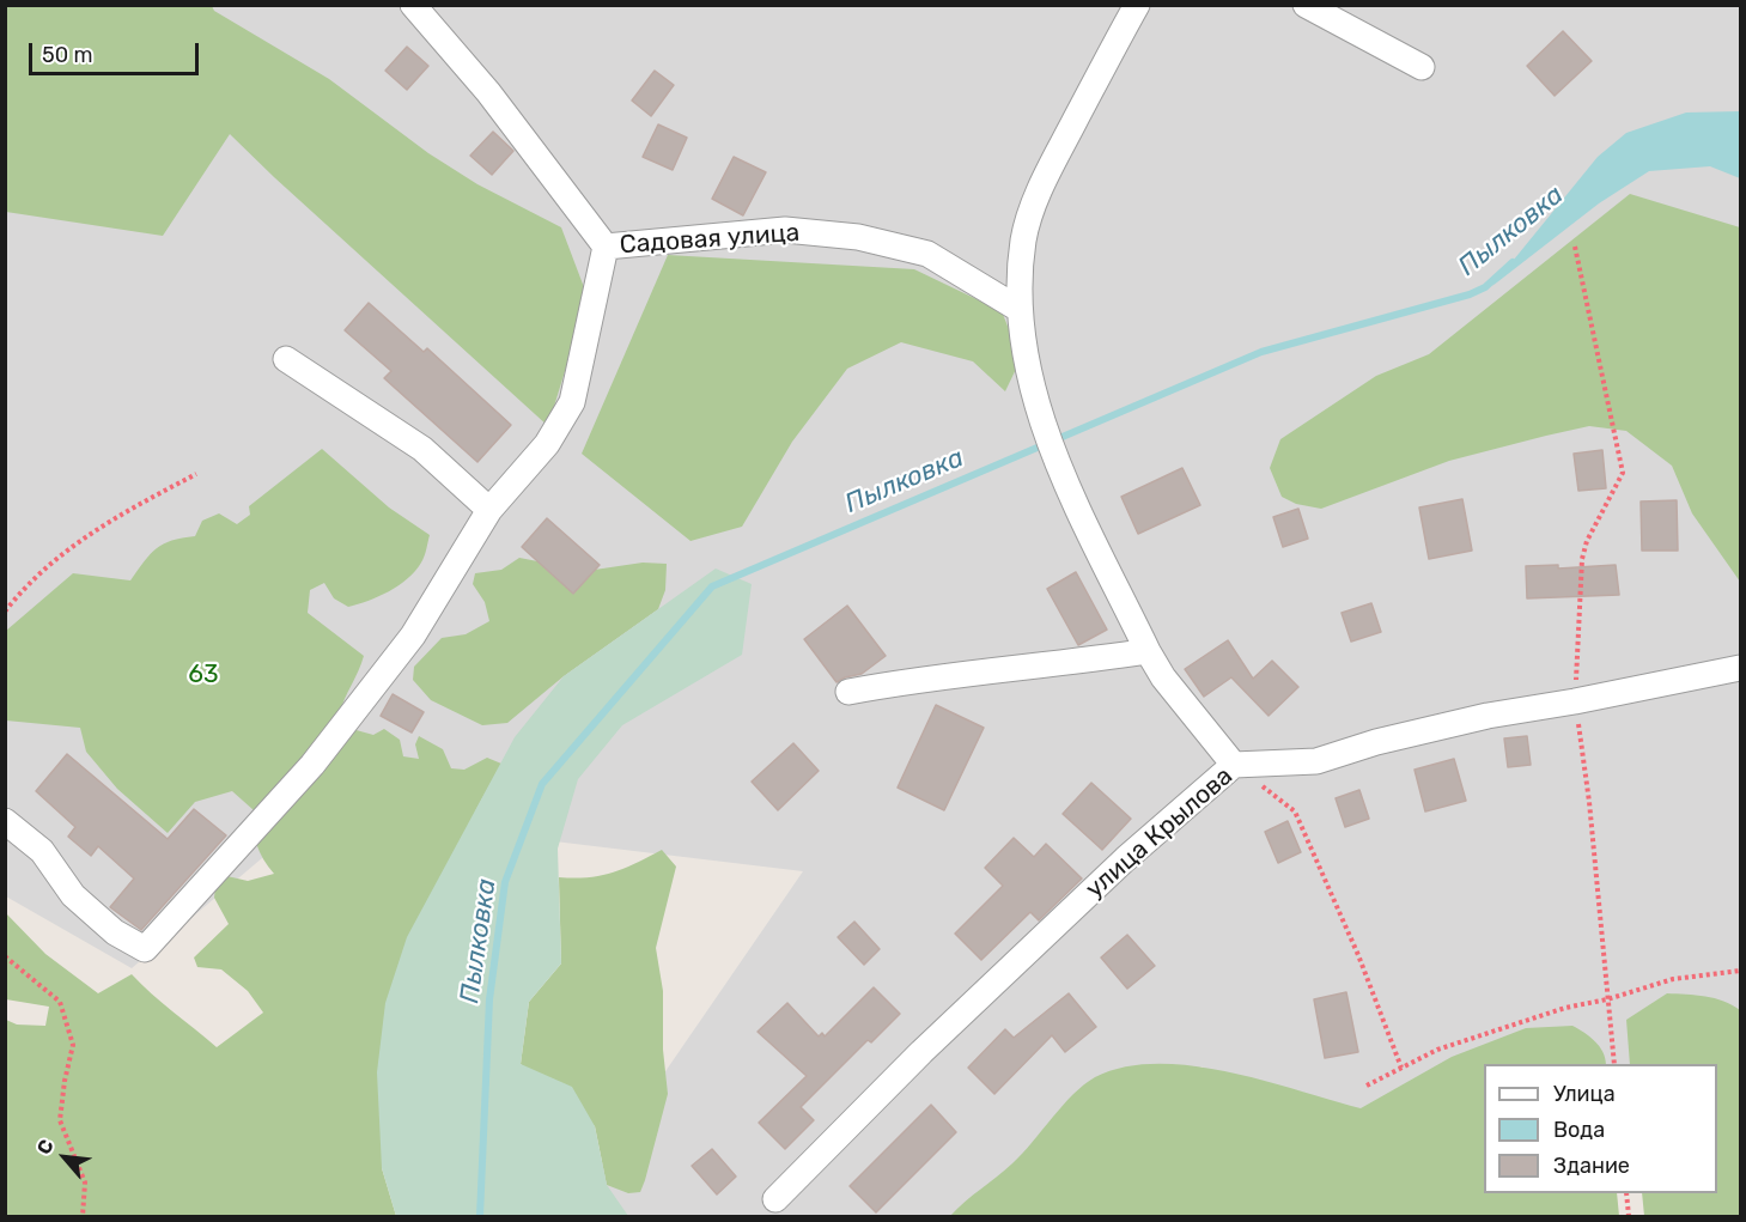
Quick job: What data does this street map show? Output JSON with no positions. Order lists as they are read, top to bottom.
{
  "streets": {
    "street": ["Садовая улица", "улица Крылова"]
  },
  "water": ["Пылковка"],
  "parks": ["63"],
  "legend": ["Улица", "Вода", "Здание"],
  "scale_bar": "50 m",
  "north": "top left"
}
